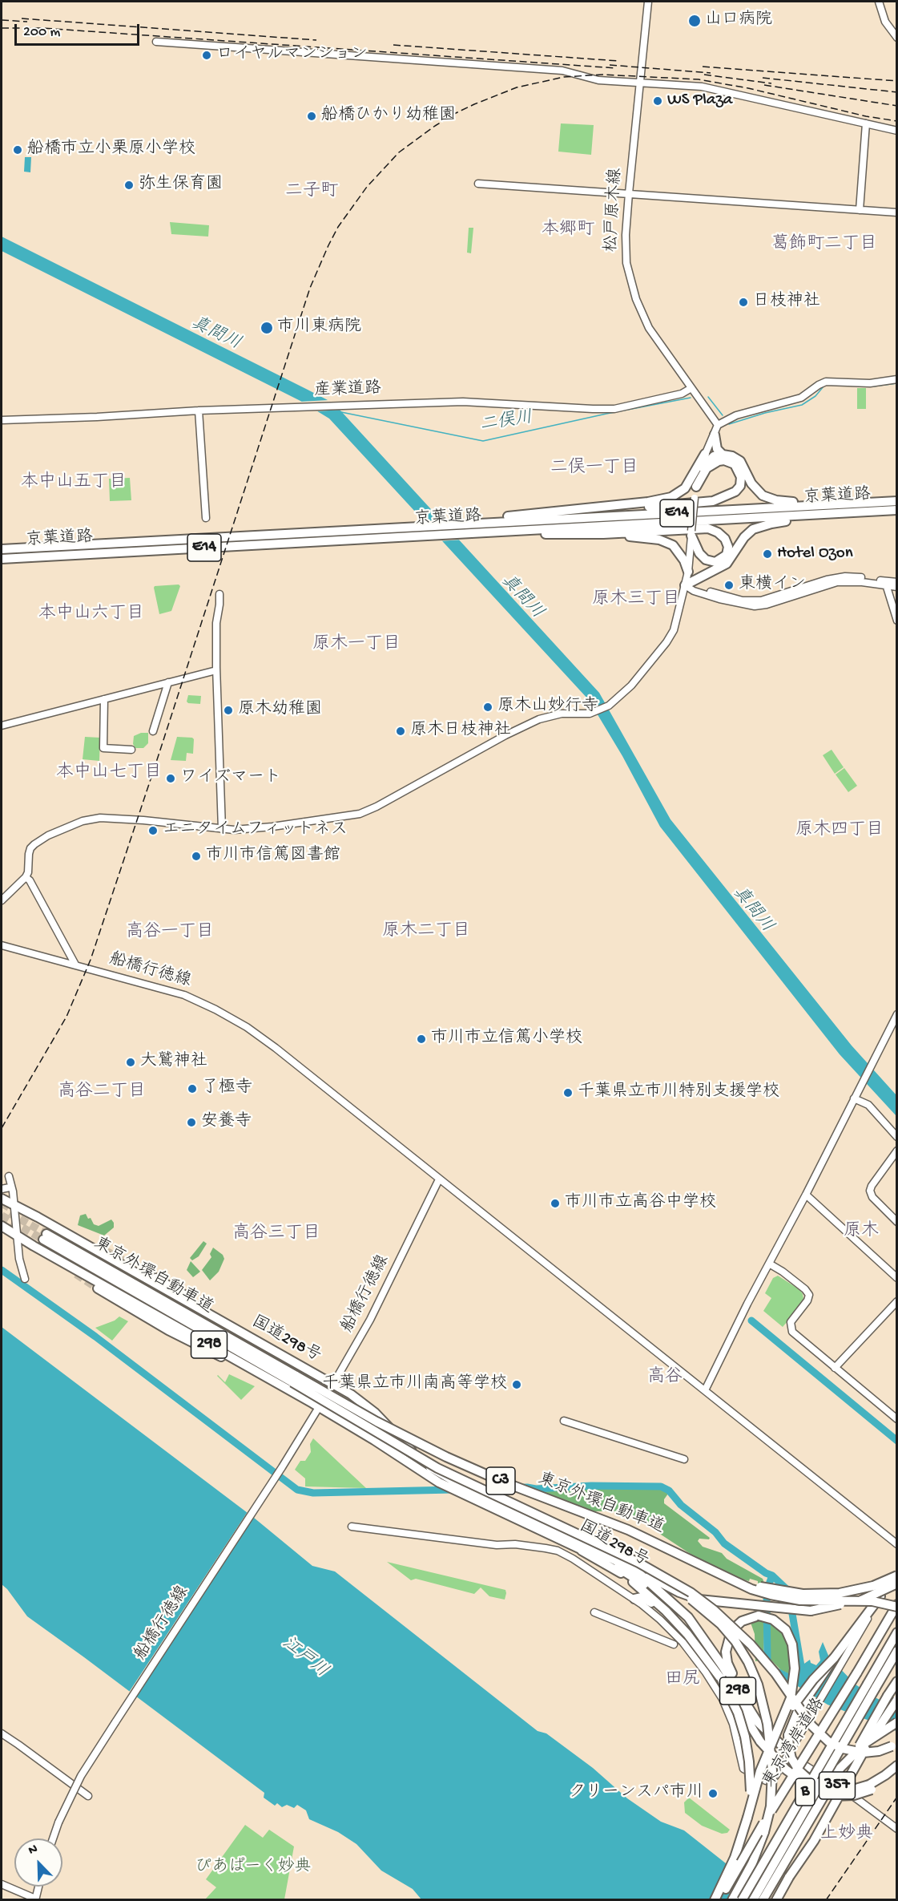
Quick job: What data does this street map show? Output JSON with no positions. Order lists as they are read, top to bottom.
{
  "streets": {
    "highway": [
      "京葉道路",
      "E14",
      "東京外環自動車道",
      "国道298号",
      "298",
      "C3",
      "東京湾岸道路",
      "357",
      "B"
    ],
    "street": ["松戸原木線", "産業道路", "船橋行徳線"]
  },
  "crossings": [
    ["松戸原木線", "産業道路"],
    ["船橋行徳線", "国道298号"]
  ],
  "districts": [
    "二子町",
    "本郷町",
    "葛飾町二丁目",
    "二俣一丁目",
    "本中山五丁目",
    "原木三丁目",
    "本中山六丁目",
    "原木一丁目",
    "本中山七丁目",
    "原木四丁目",
    "原木二丁目",
    "高谷一丁目",
    "高谷二丁目",
    "原木",
    "高谷三丁目",
    "高谷",
    "田尻",
    "上妙典"
  ],
  "water": ["真間川", "二俣川", "江戸川"],
  "parks": ["ぴあぱーく妙典"],
  "places": [
    "山口病院",
    "ロイヤルマンション",
    "WS Plaza",
    "船橋ひかり幼稚園",
    "船橋市立小栗原小学校",
    "弥生保育園",
    "日枝神社",
    "市川東病院",
    "Hotel Ozon",
    "東横イン",
    "原木山妙行寺",
    "原木幼稚園",
    "原木日枝神社",
    "ワイズマート",
    "エニタイムフィットネス",
    "市川市信篤図書館",
    "市川市立信篤小学校",
    "大鷲神社",
    "了極寺",
    "千葉県立市川特別支援学校",
    "安養寺",
    "市川市立高谷中学校",
    "千葉県立市川南高等学校",
    "クリーンスパ市川"
  ],
  "scale_bar": "200 m",
  "north": "top left"
}
